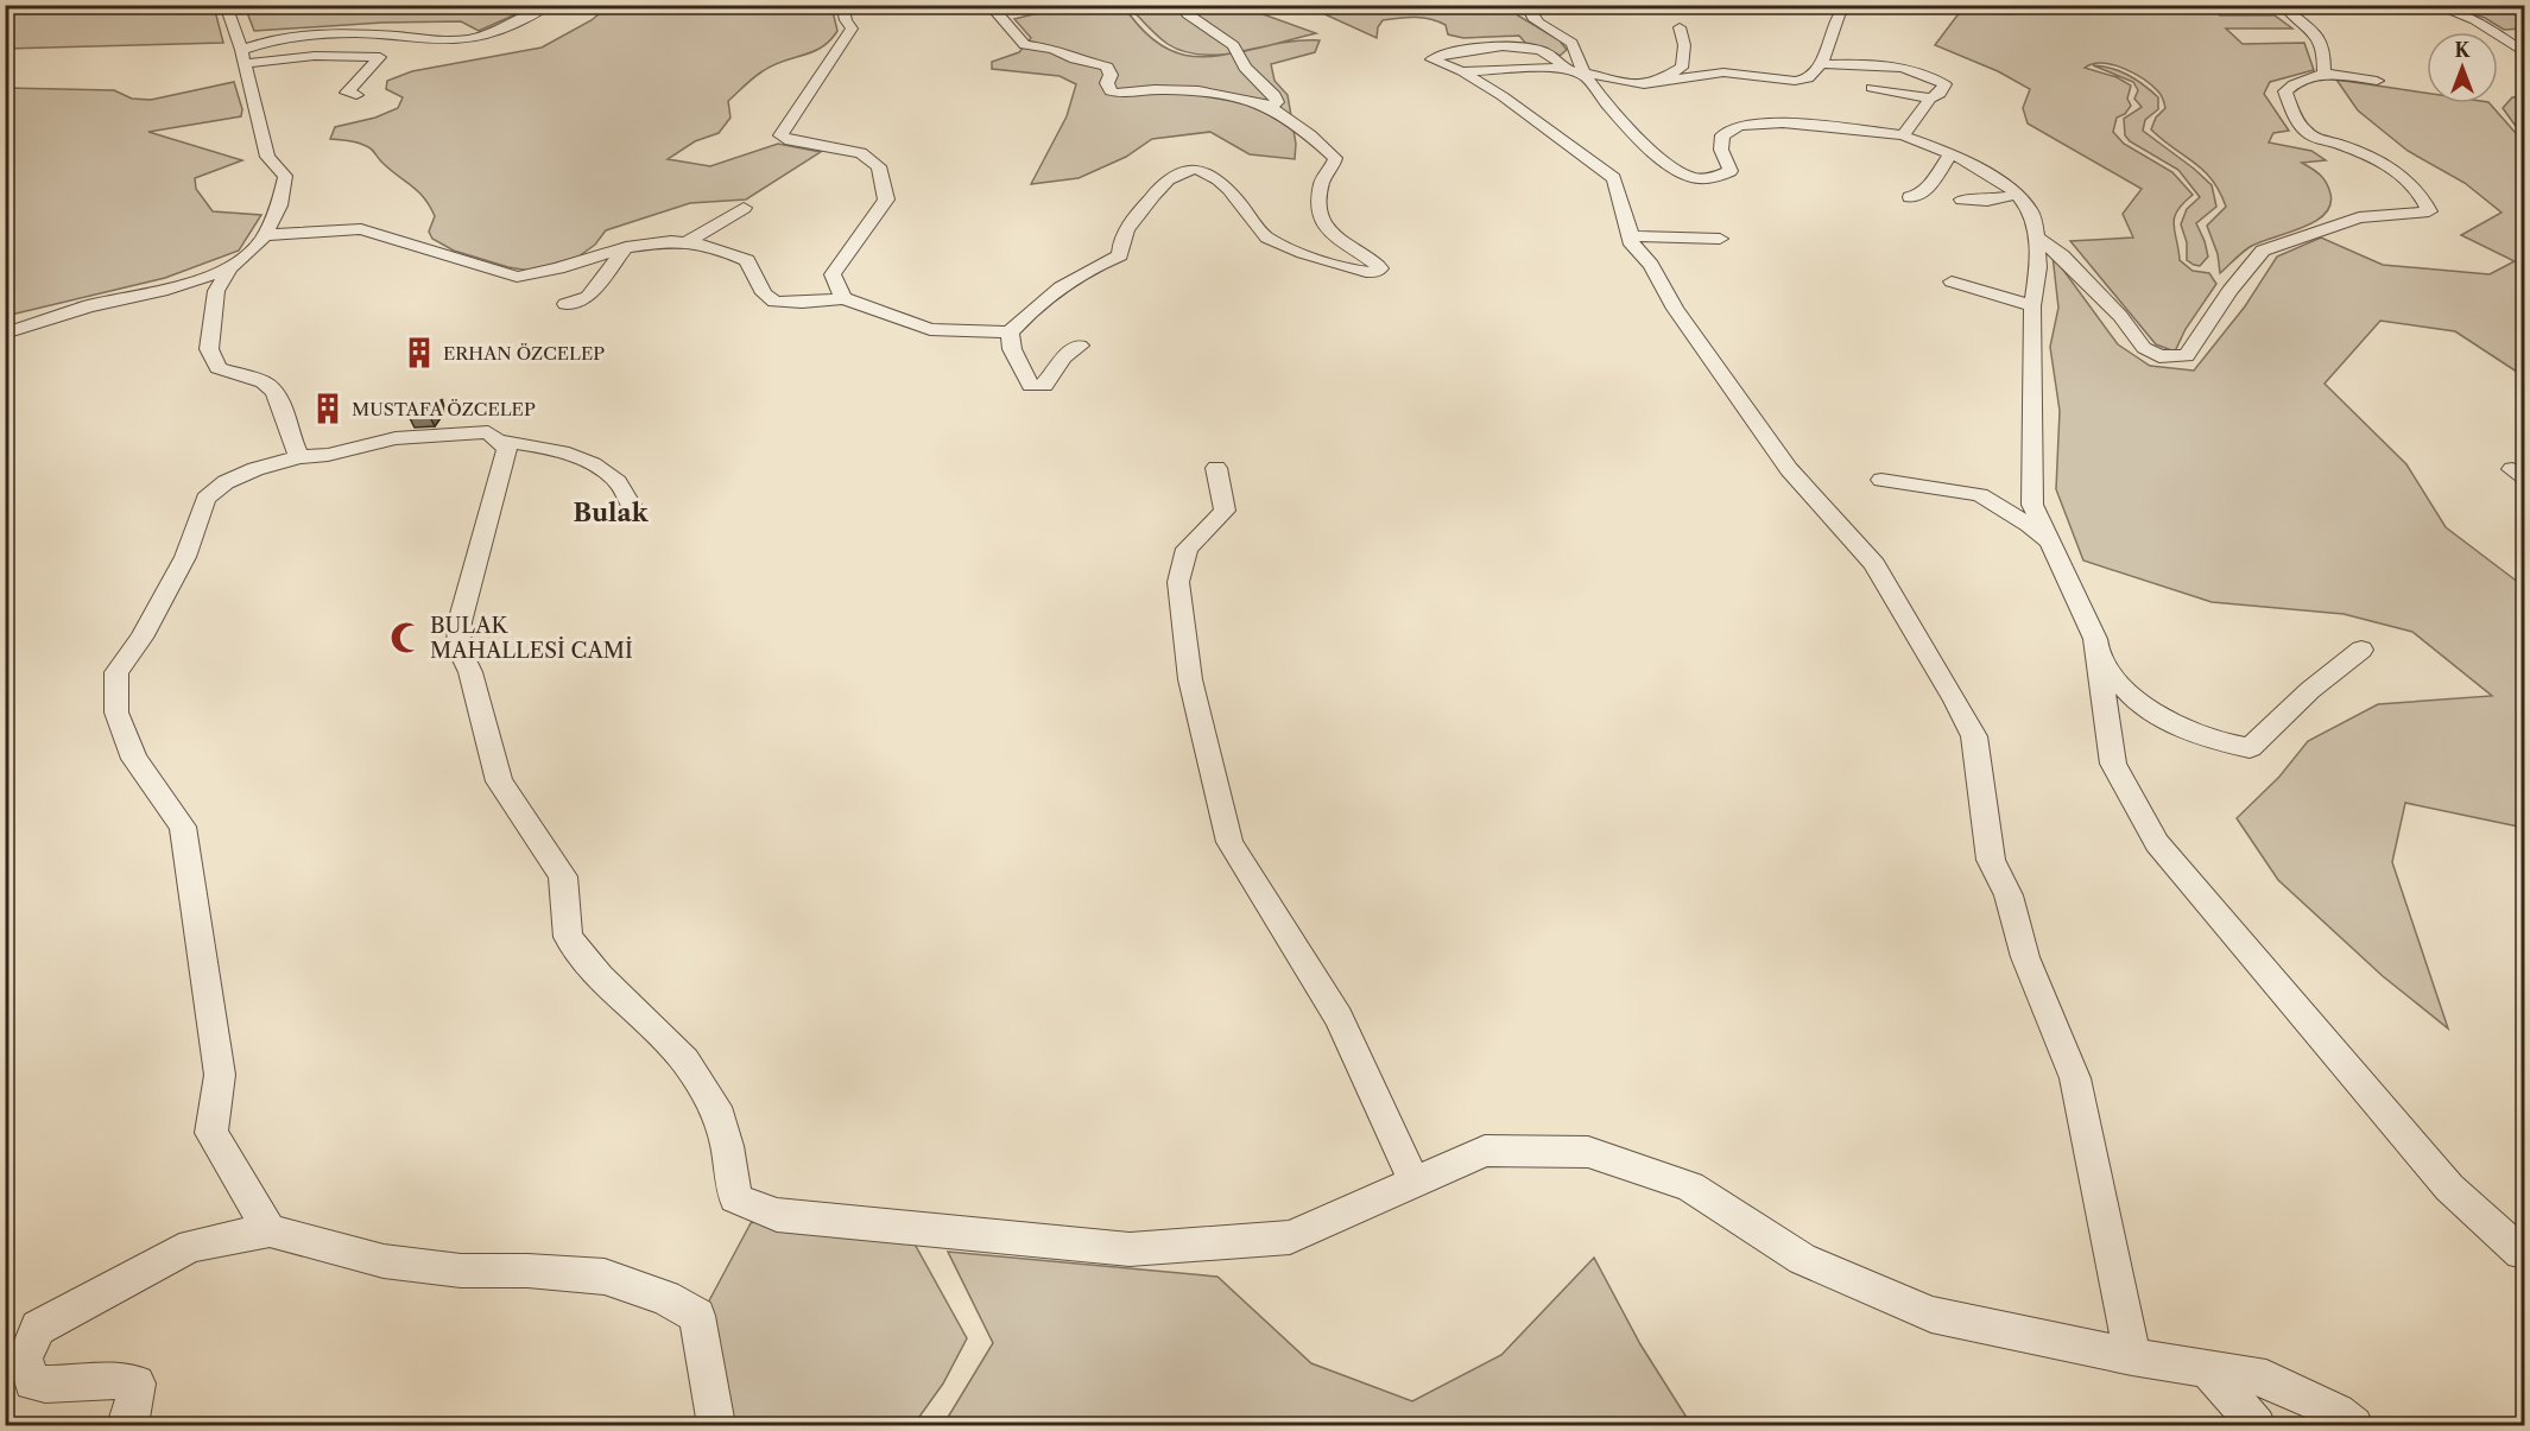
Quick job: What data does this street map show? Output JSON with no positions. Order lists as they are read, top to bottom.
{
  "districts": ["Bulak"],
  "places": {
    "building": ["ERHAN ÖZCELEP", "MUSTAFA ÖZCELEP"],
    "mosque": ["BULAK MAHALLESİ CAMİ"]
  },
  "north": "top"
}
